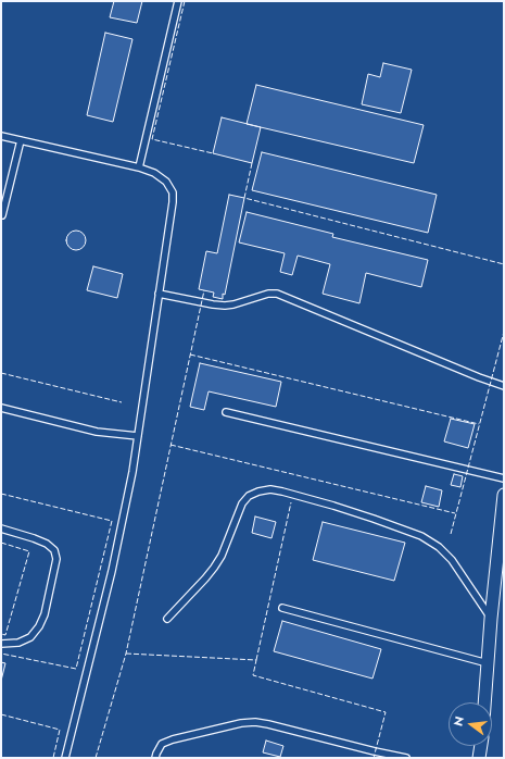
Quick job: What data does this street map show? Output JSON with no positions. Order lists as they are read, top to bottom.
{
  "north": "left"
}
